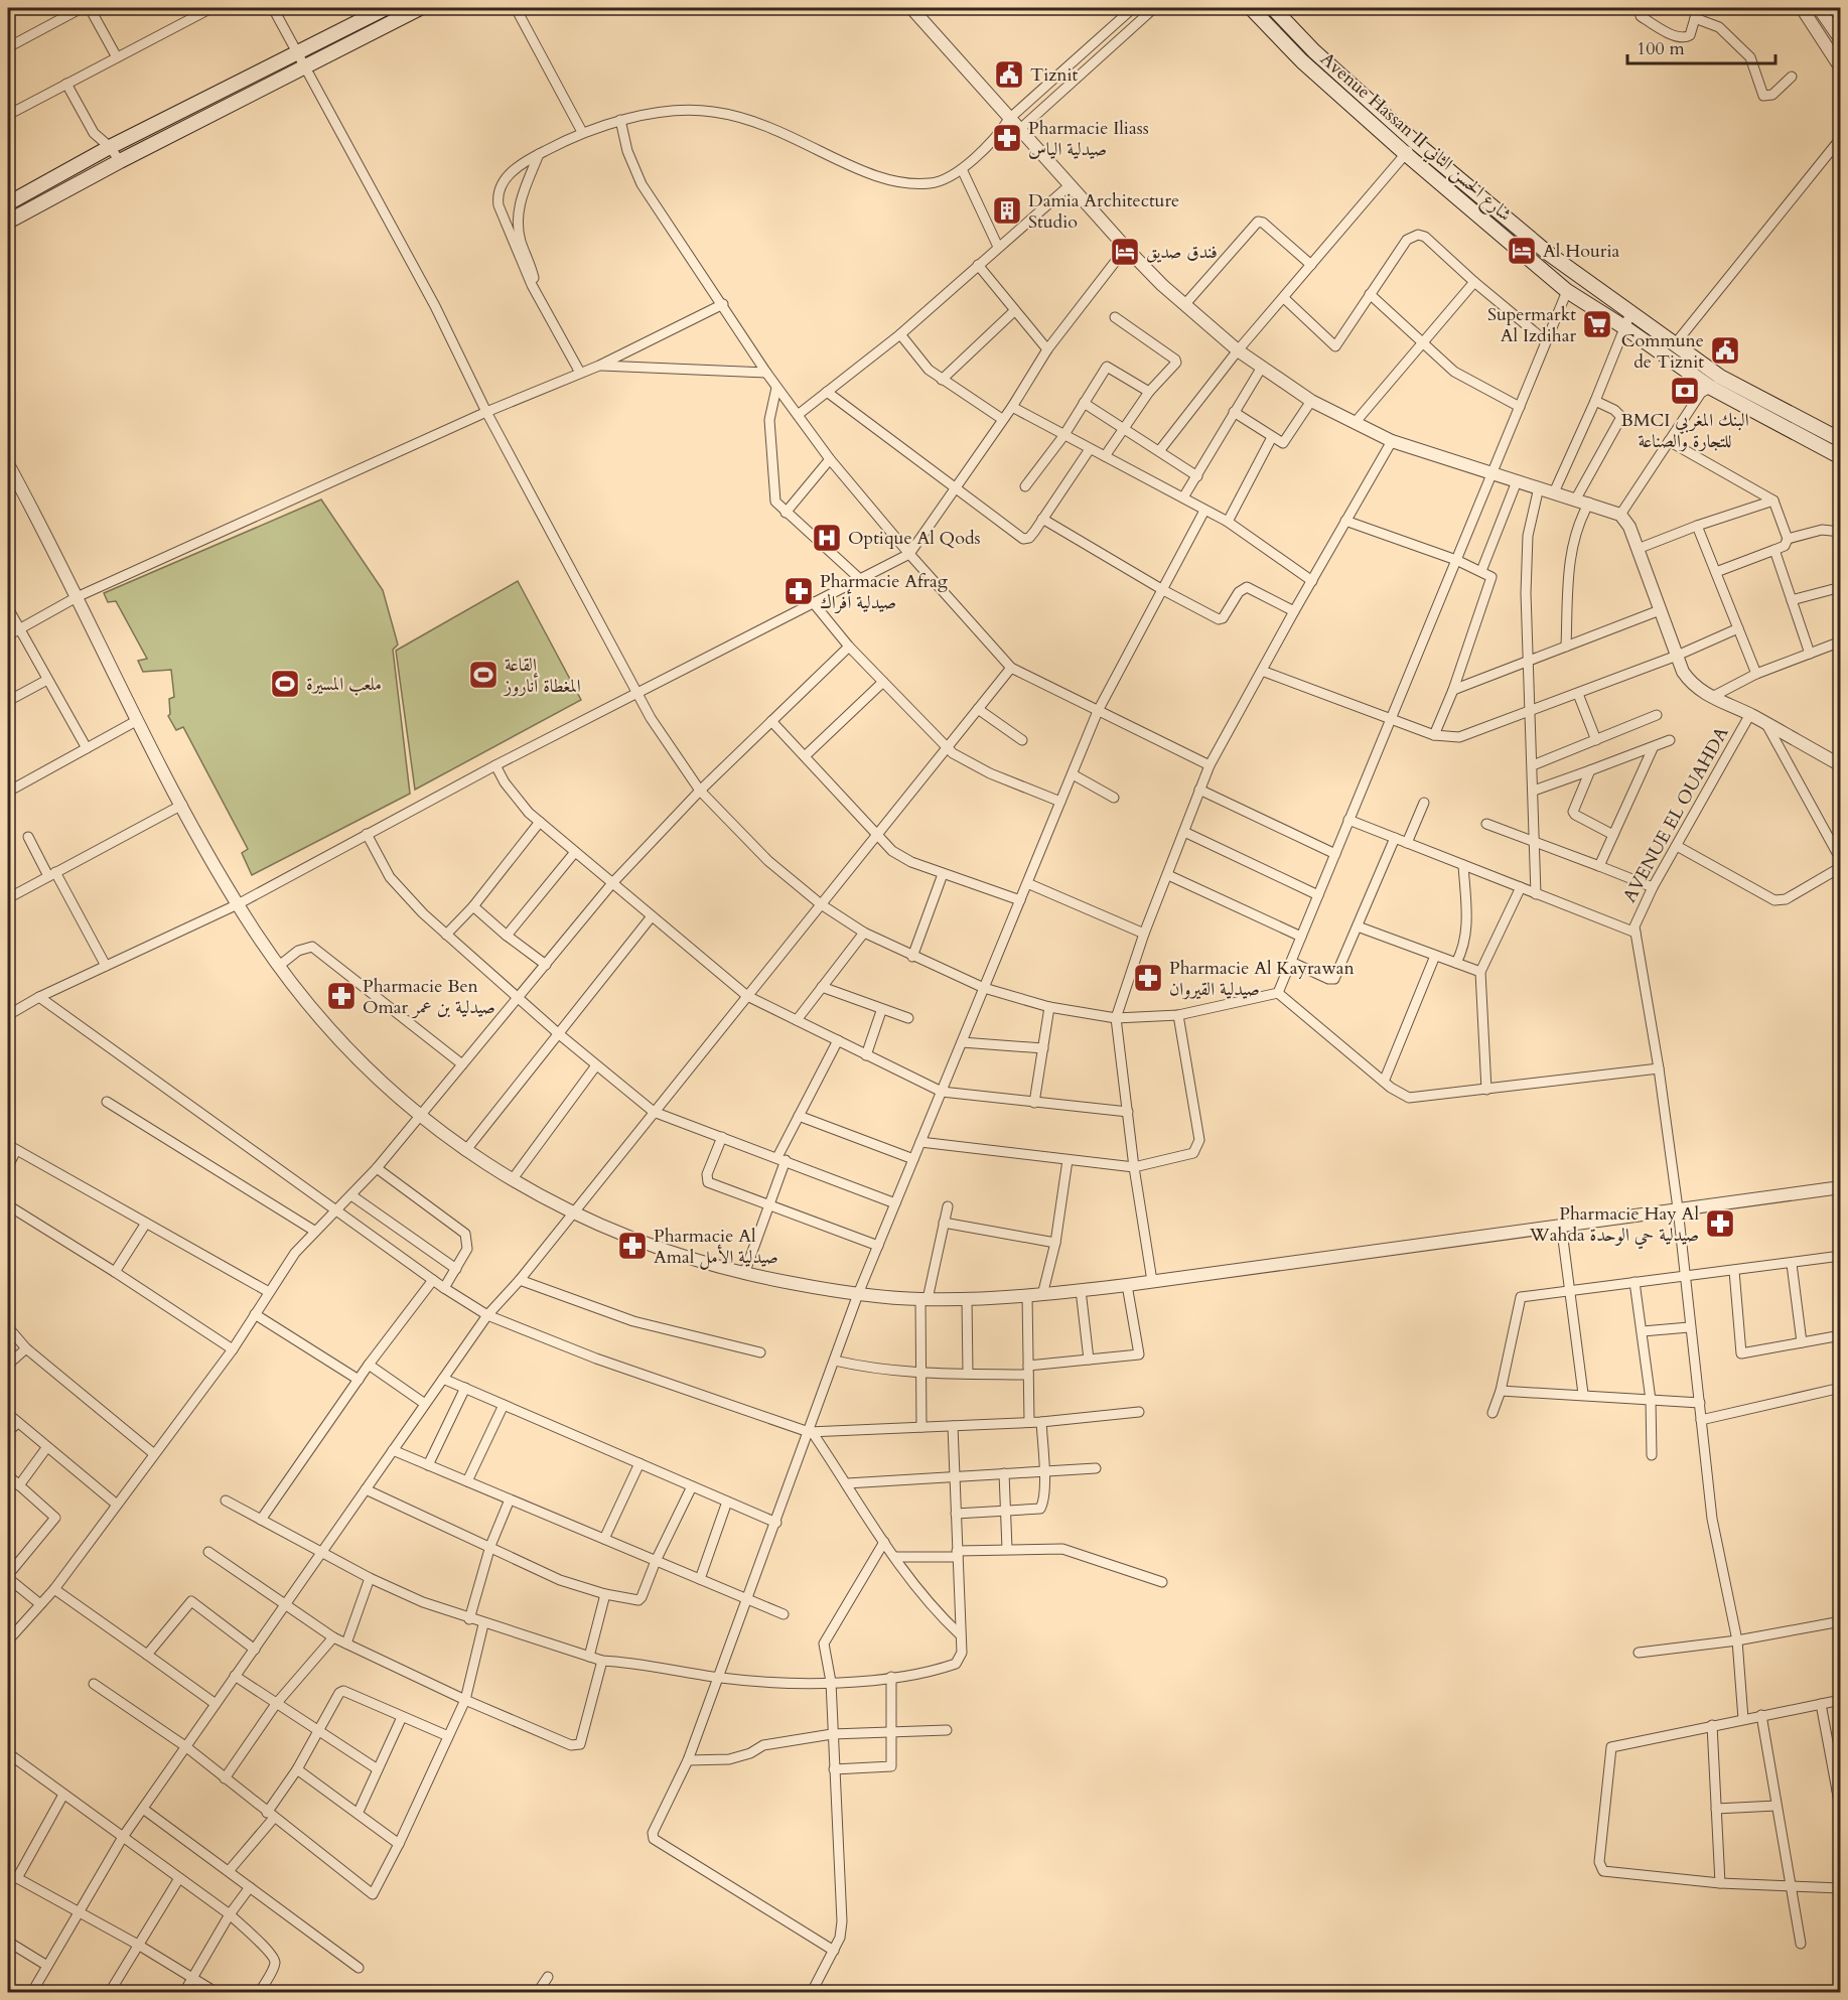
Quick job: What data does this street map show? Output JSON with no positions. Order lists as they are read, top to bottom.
{
  "streets": {
    "main road": ["Avenue Hassan II شارع الحسن الثاني"],
    "street": ["AVENUE EL OUAHDA"]
  },
  "places": {
    "public building": ["Tiznit", "Commune de Tiznit"],
    "pharmacy": [
      "Pharmacie Iliass صيدلية الياس",
      "Pharmacie Afrag صيدلية أفراك",
      "Pharmacie Al Kayrawan صيدلية القيروان",
      "Pharmacie Ben Omar صيدلية بن عمر",
      "Pharmacie Hay Al Wahda صيدلية حي الوحدة",
      "Pharmacie Al Amal صيدلية الأمل"
    ],
    "building": ["Damia Architecture Studio"],
    "hotel": ["Al Houria", "فندق صديق"],
    "supermarket": ["Supermarkt Al Izdihar"],
    "bank": ["BMCI البنك المغربي للتجارة والصناعة"],
    "hospital": ["Optique Al Qods"],
    "sports": ["القاعة المغطاة أناروز", "ملعب المسيرة"]
  },
  "scale_bar": "100 m"
}
